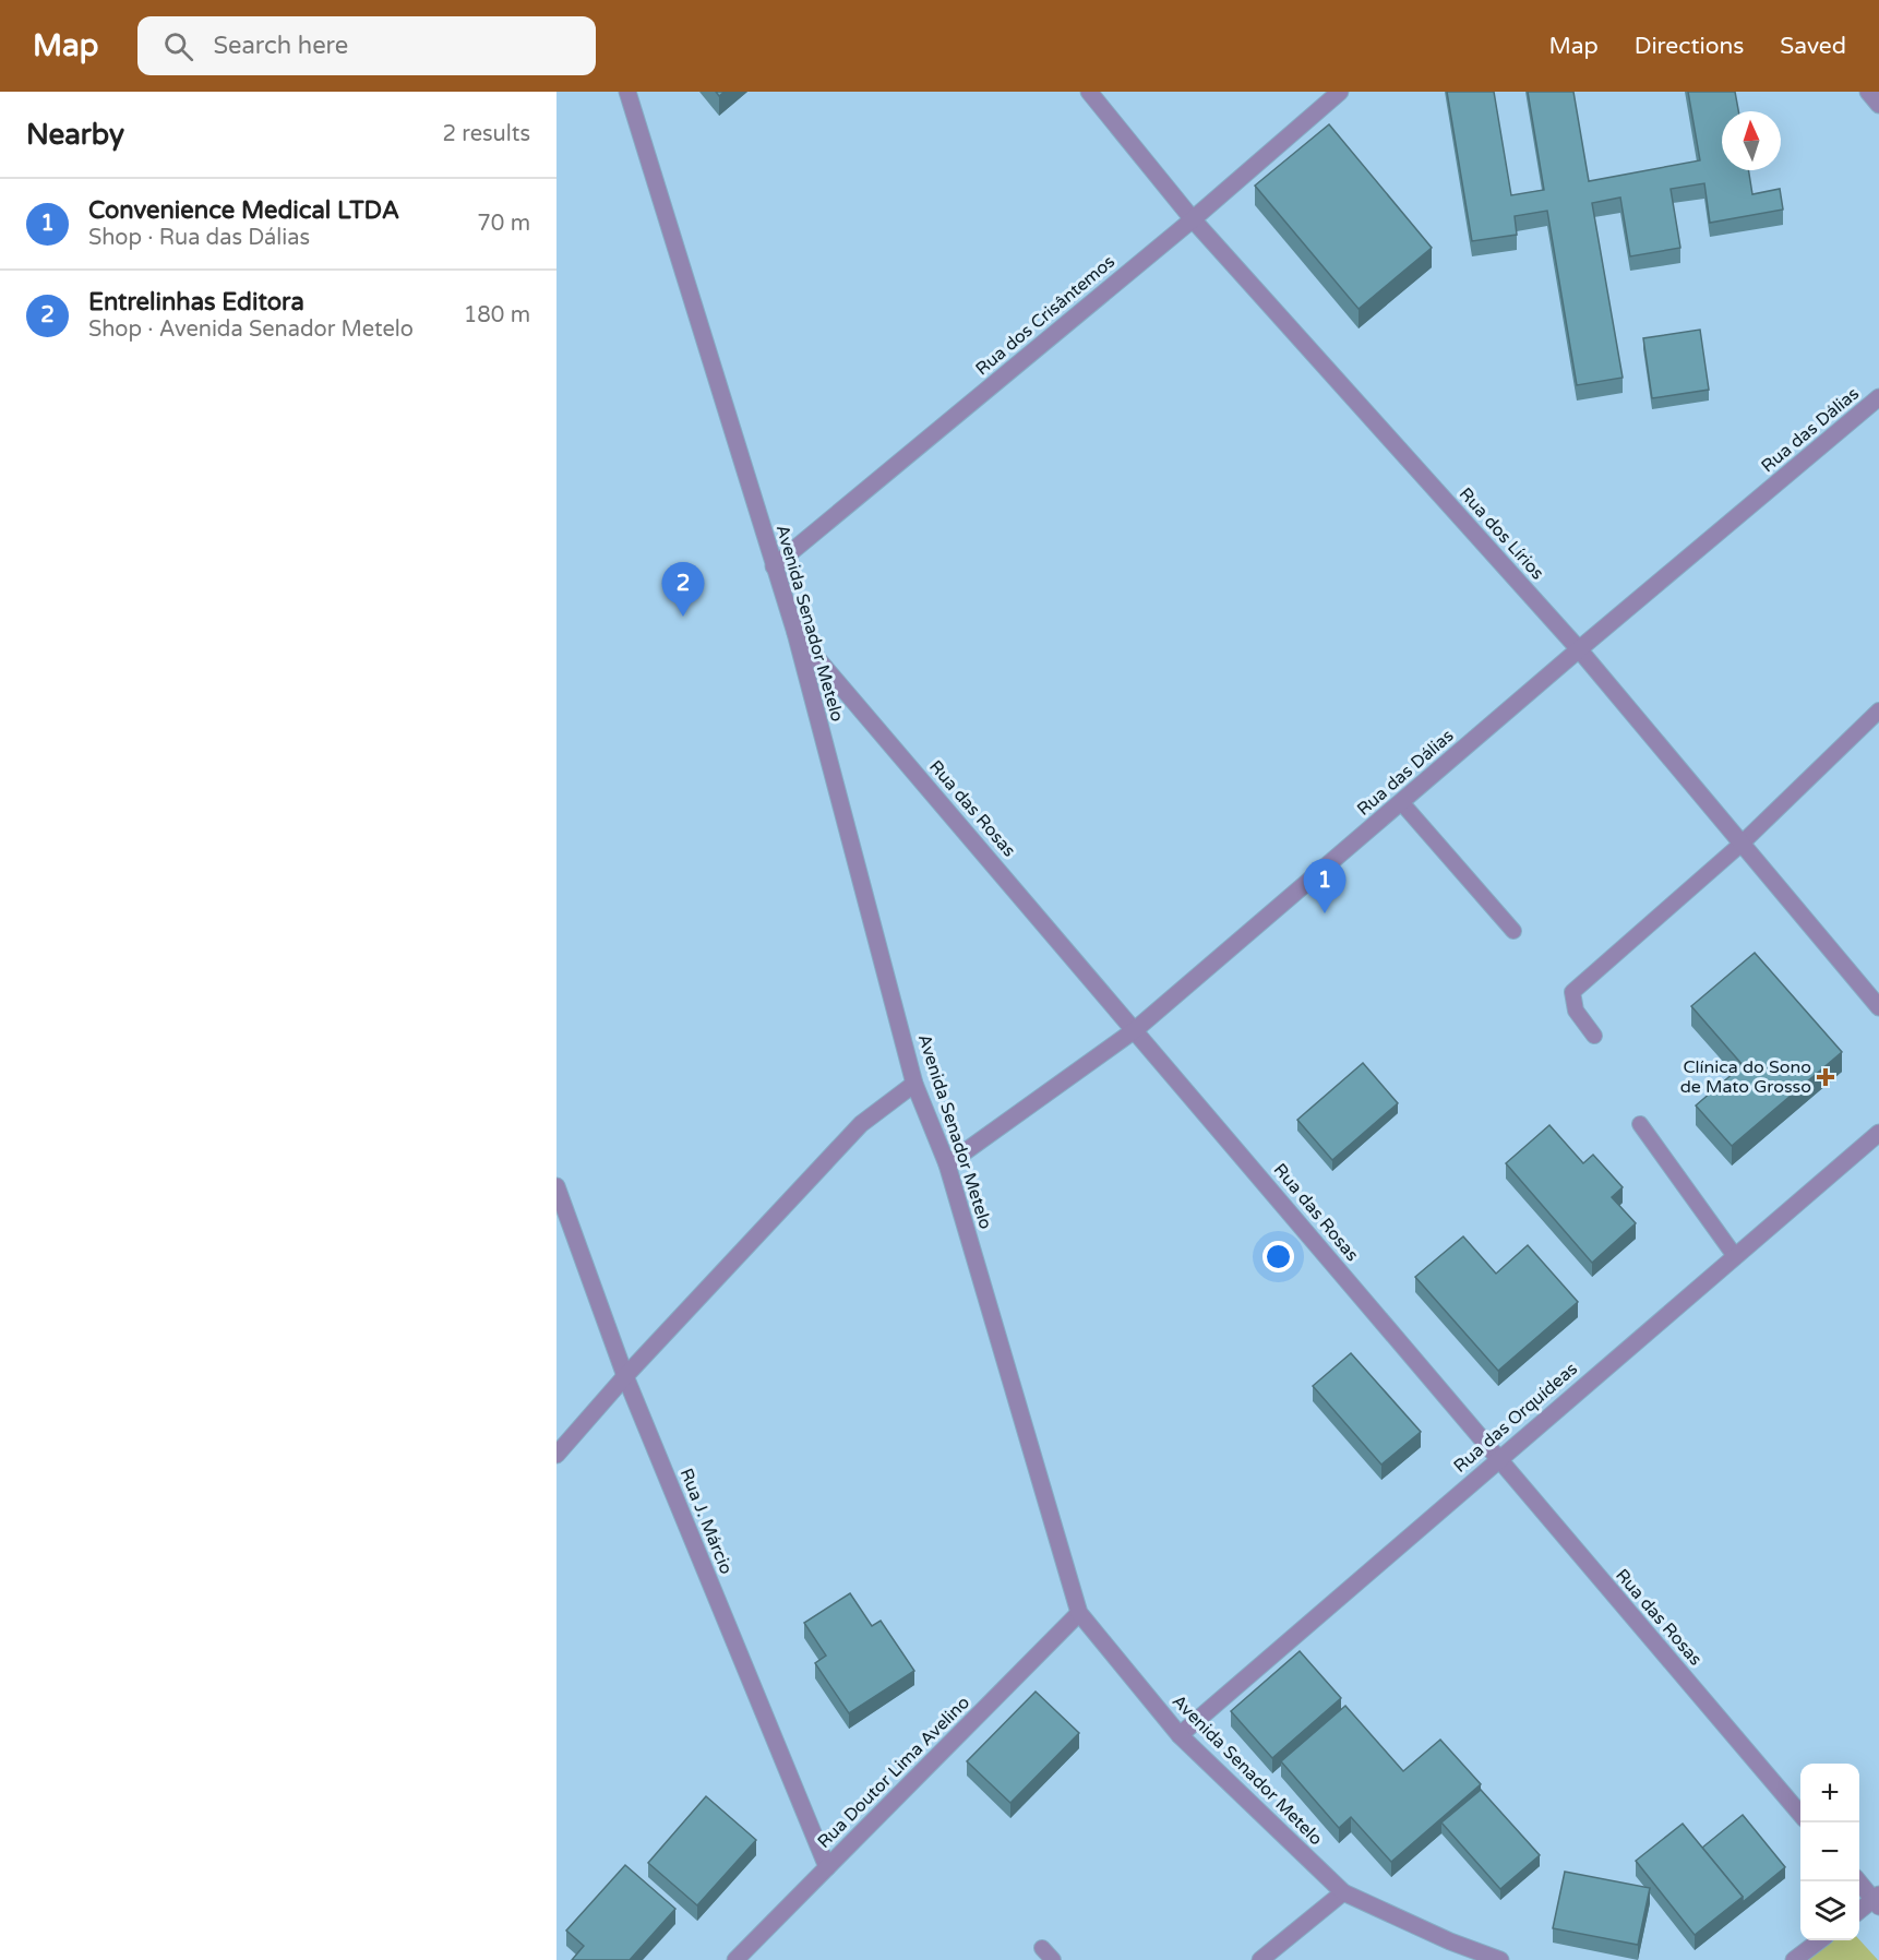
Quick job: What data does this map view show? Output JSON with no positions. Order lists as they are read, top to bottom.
{
  "streets": {
    "street": [
      "Rua dos Crisântemos",
      "Rua das Dálias",
      "Rua dos Lírios",
      "Avenida Senador Metelo",
      "Rua das Rosas",
      "Rua das Orquídeas",
      "Rua J. Márcio",
      "Rua Doutor Lima Avelino"
    ]
  },
  "crossings": [
    ["Rua dos Crisântemos", "Rua dos Lírios"],
    ["Rua dos Crisântemos", "Avenida Senador Metelo"],
    ["Rua das Dálias", "Rua dos Lírios"],
    ["Rua das Dálias", "Avenida Senador Metelo"],
    ["Rua das Dálias", "Rua das Rosas"],
    ["Avenida Senador Metelo", "Rua das Rosas"],
    ["Avenida Senador Metelo", "Rua das Orquídeas"],
    ["Avenida Senador Metelo", "Rua Doutor Lima Avelino"],
    ["Rua das Rosas", "Rua das Orquídeas"],
    ["Rua J. Márcio", "Rua Doutor Lima Avelino"]
  ],
  "places": {
    "health": ["Clínica do Sono de Mato Grosso"]
  },
  "north": "top",
  "page": {
    "header": "Map",
    "search": "Search here",
    "nav": ["Map", "Directions", "Saved"],
    "heading": ["Nearby", "2 results"],
    "list": [
      {
        "mark": "1",
        "name": "Convenience Medical LTDA",
        "note": "Shop · Rua das Dálias",
        "value": "70 m"
      },
      {
        "mark": "2",
        "name": "Entrelinhas Editora",
        "note": "Shop · Avenida Senador Metelo",
        "value": "180 m"
      }
    ],
    "pins": ["2", "1"],
    "map_buttons": ["+", "−"]
  }
}
